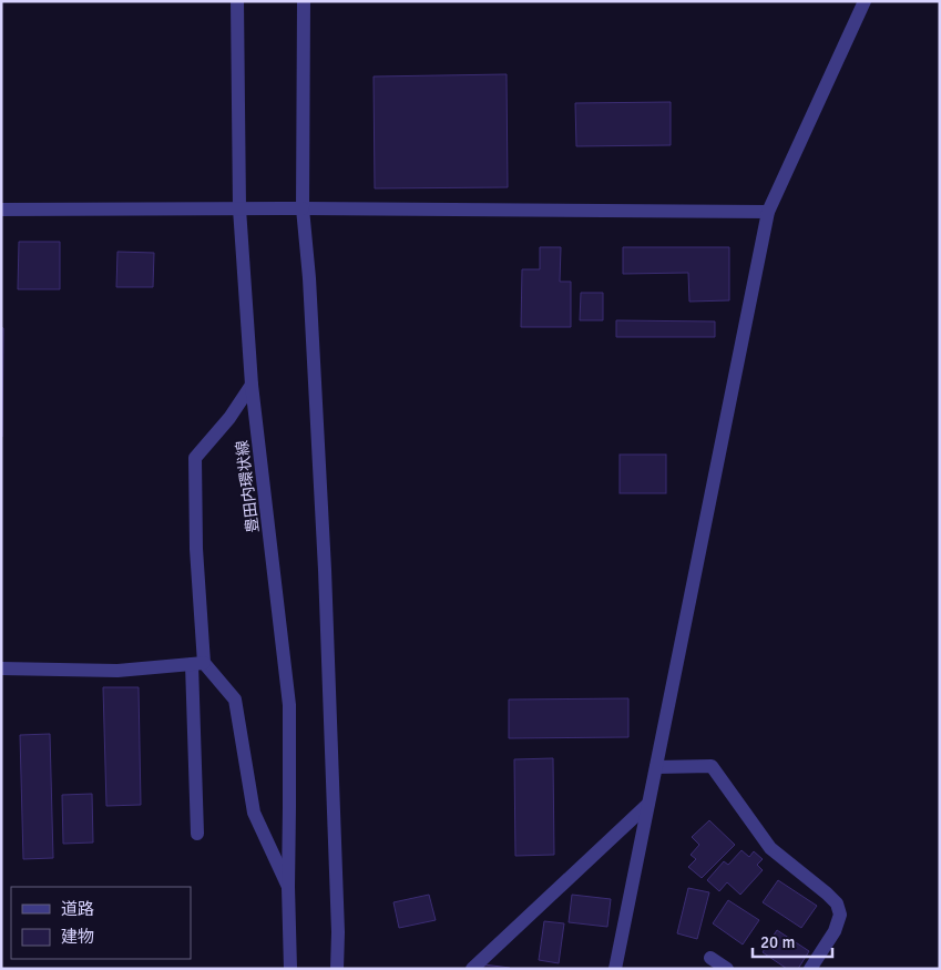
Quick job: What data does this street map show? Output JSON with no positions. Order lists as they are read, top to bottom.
{
  "streets": {
    "street": ["豊田内環状線"]
  },
  "legend": ["道路", "建物"],
  "scale_bar": "20 m"
}
